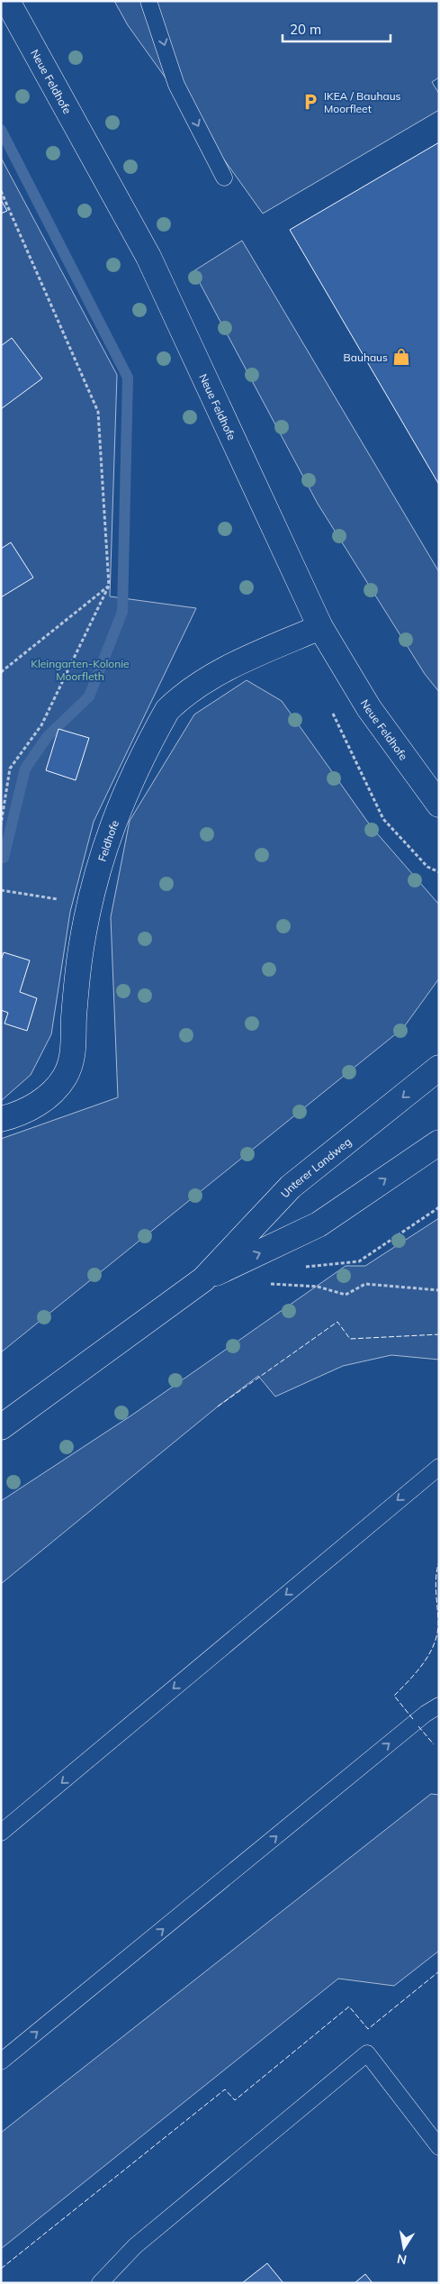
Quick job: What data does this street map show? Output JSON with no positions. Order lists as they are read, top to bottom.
{
  "streets": {
    "street": ["Neue Feldhofe", "Feldhofe", "Unterer Landweg"]
  },
  "crossings": [
    ["Neue Feldhofe", "Feldhofe"]
  ],
  "parks": ["Kleingarten-Kolonie Moorfleth"],
  "places": {
    "parking": ["IKEA / Bauhaus Moorfleet"],
    "shop": ["Bauhaus"]
  },
  "scale_bar": "20 m",
  "north": "bottom"
}
